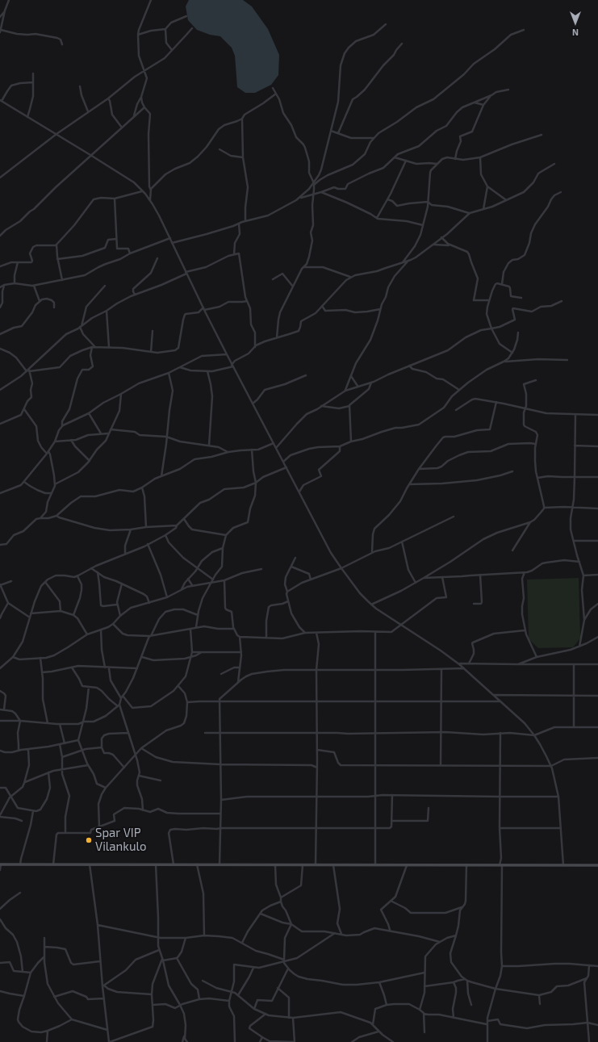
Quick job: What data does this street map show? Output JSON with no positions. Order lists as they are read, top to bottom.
{
  "places": ["Spar VIP Vilankulo"],
  "north": "bottom"
}
